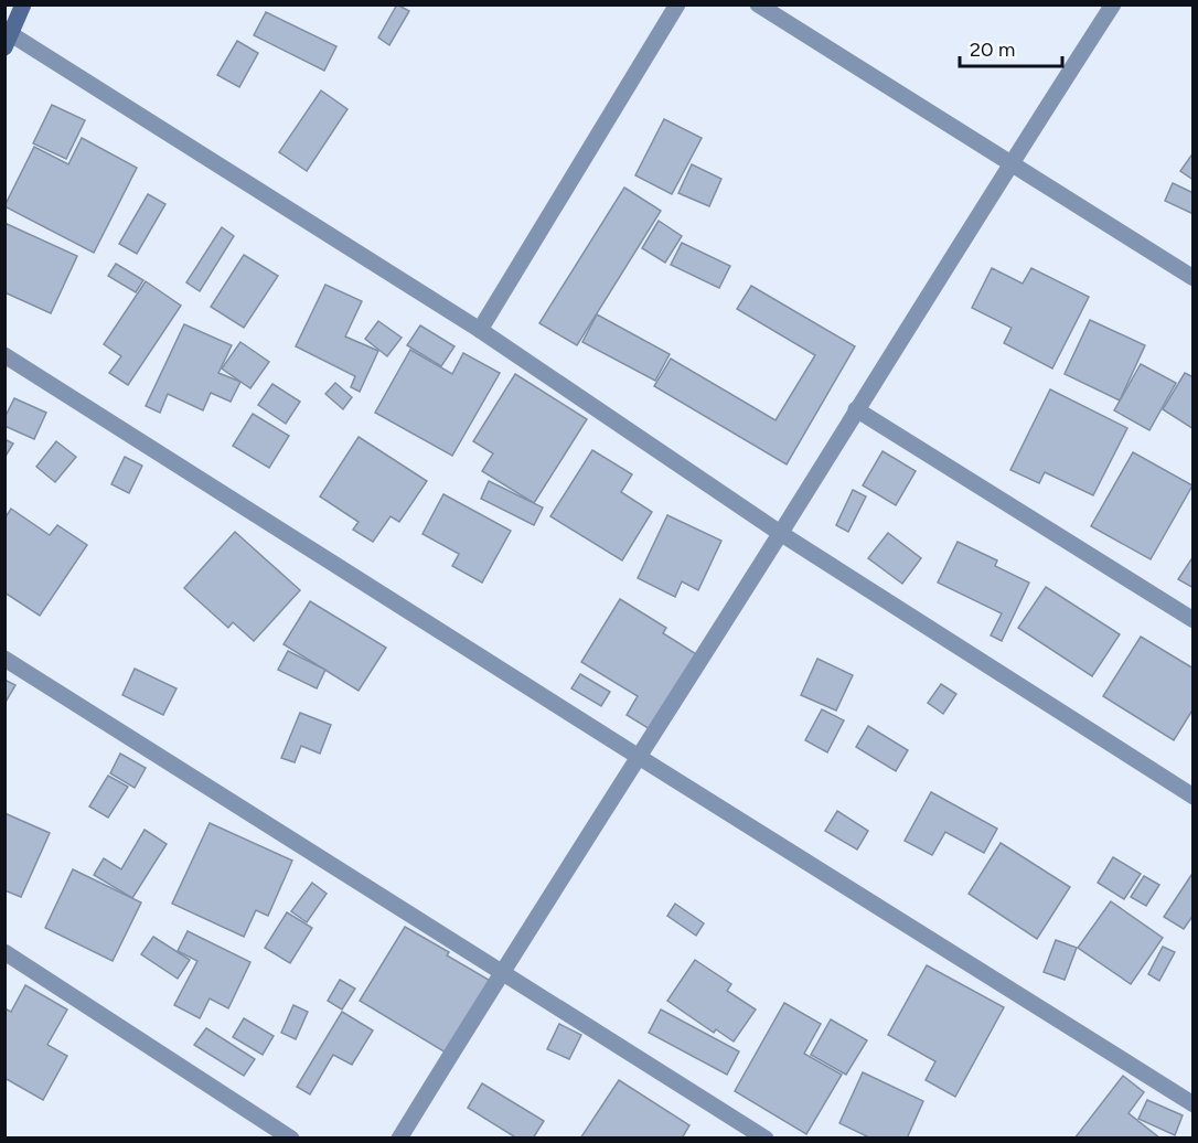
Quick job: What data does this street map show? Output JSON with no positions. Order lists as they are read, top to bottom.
{
  "scale_bar": "20 m"
}
